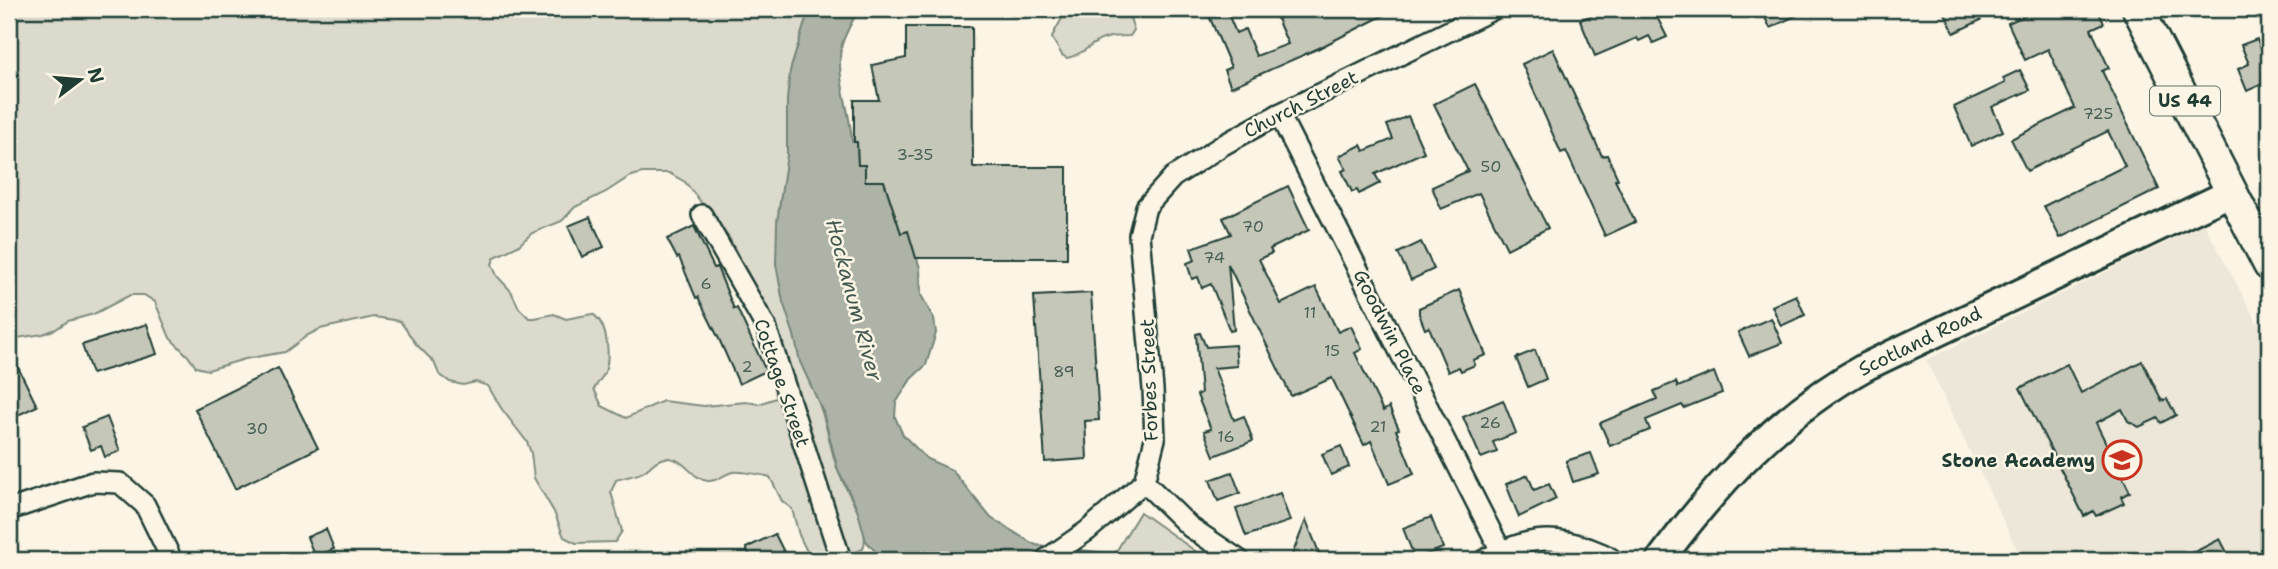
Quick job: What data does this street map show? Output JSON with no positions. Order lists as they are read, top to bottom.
{
  "streets": {
    "main road": ["US 44", "Scotland Road"],
    "street": [
      "Church Street",
      "Goodwin Place",
      "Forbes Street",
      "Cottage Street"
    ]
  },
  "crossings": [
    ["US 44", "Scotland Road"],
    ["Church Street", "Goodwin Place"],
    ["Church Street", "Forbes Street"]
  ],
  "water": ["Hockanum River"],
  "places": {
    "school or university": ["Stone Academy"]
  },
  "house_numbers": [
    "725",
    "3-35",
    "50",
    "70",
    "74",
    "6",
    "11",
    "15",
    "2",
    "89",
    "26",
    "21",
    "30",
    "16"
  ],
  "north": "right"
}
